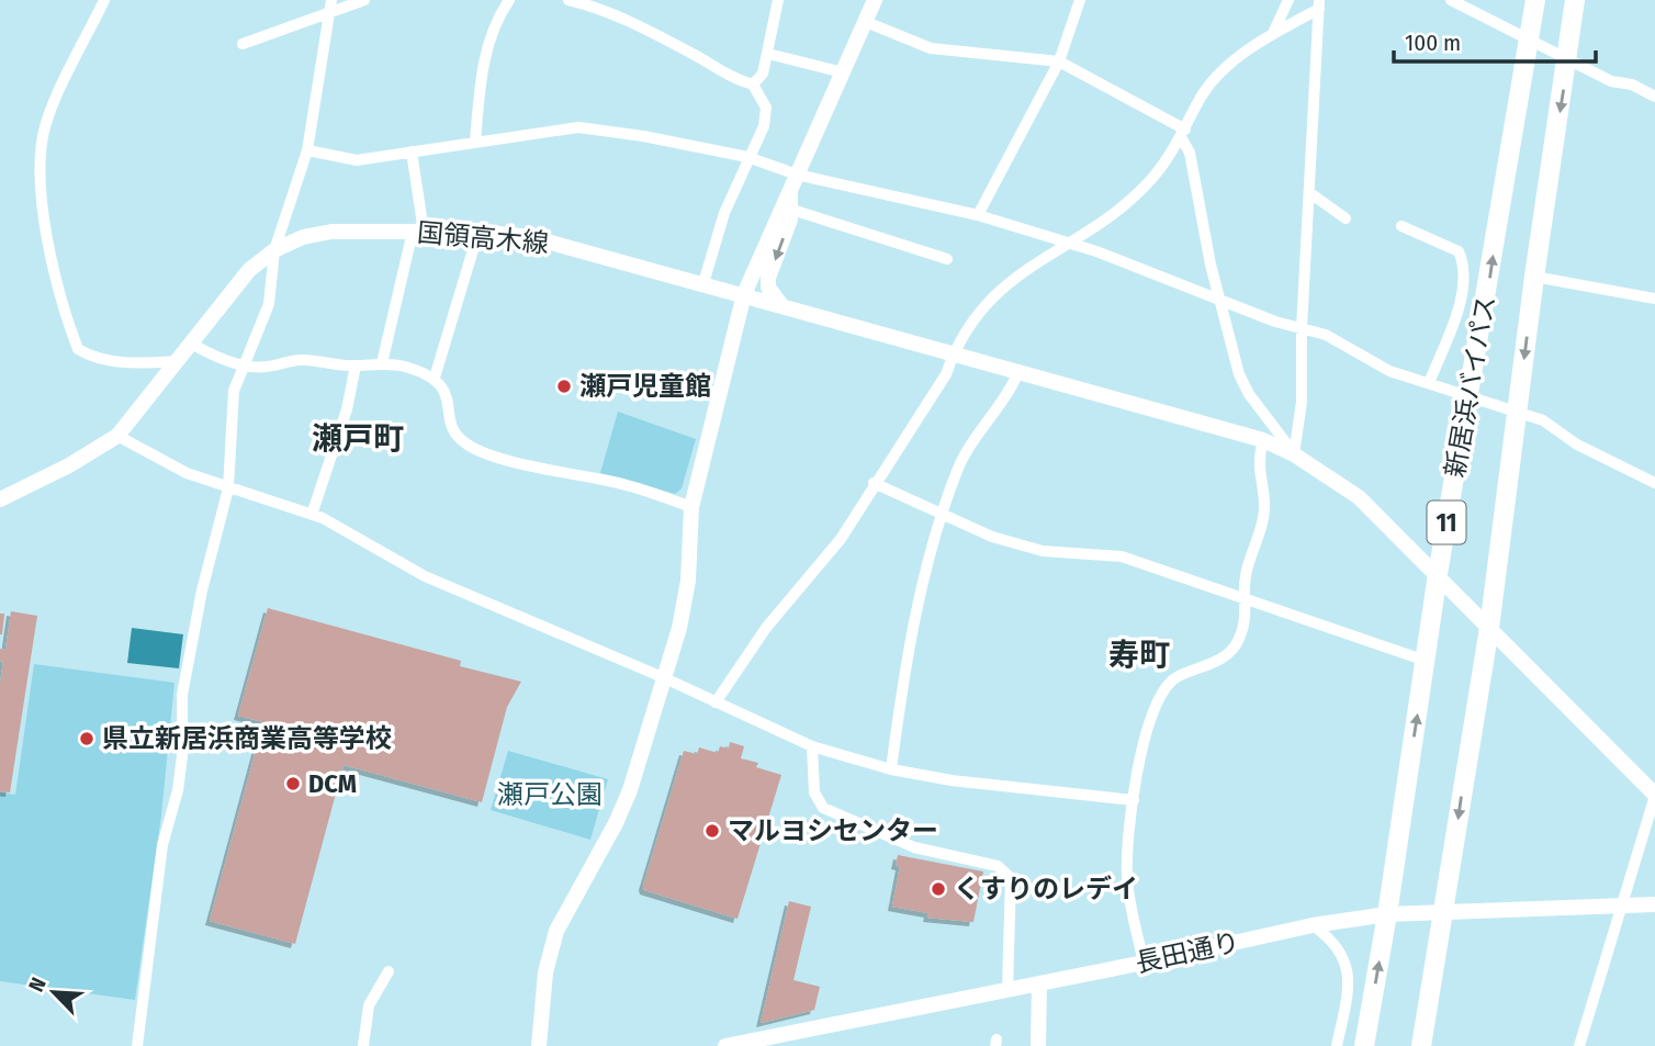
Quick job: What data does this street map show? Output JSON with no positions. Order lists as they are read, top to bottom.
{
  "streets": {
    "highway": ["新居浜バイパス", "11"],
    "street": ["国領高木線", "長田通り"]
  },
  "crossings": [
    ["国領高木線", "新居浜バイパス"],
    ["新居浜バイパス", "長田通り"]
  ],
  "districts": ["瀬戸町", "寿町"],
  "parks": ["瀬戸公園"],
  "places": [
    "瀬戸児童館",
    "県立新居浜商業高等学校",
    "DCM",
    "マルヨシセンター",
    "くすりのレデイ"
  ],
  "scale_bar": "100 m",
  "north": "top left"
}
